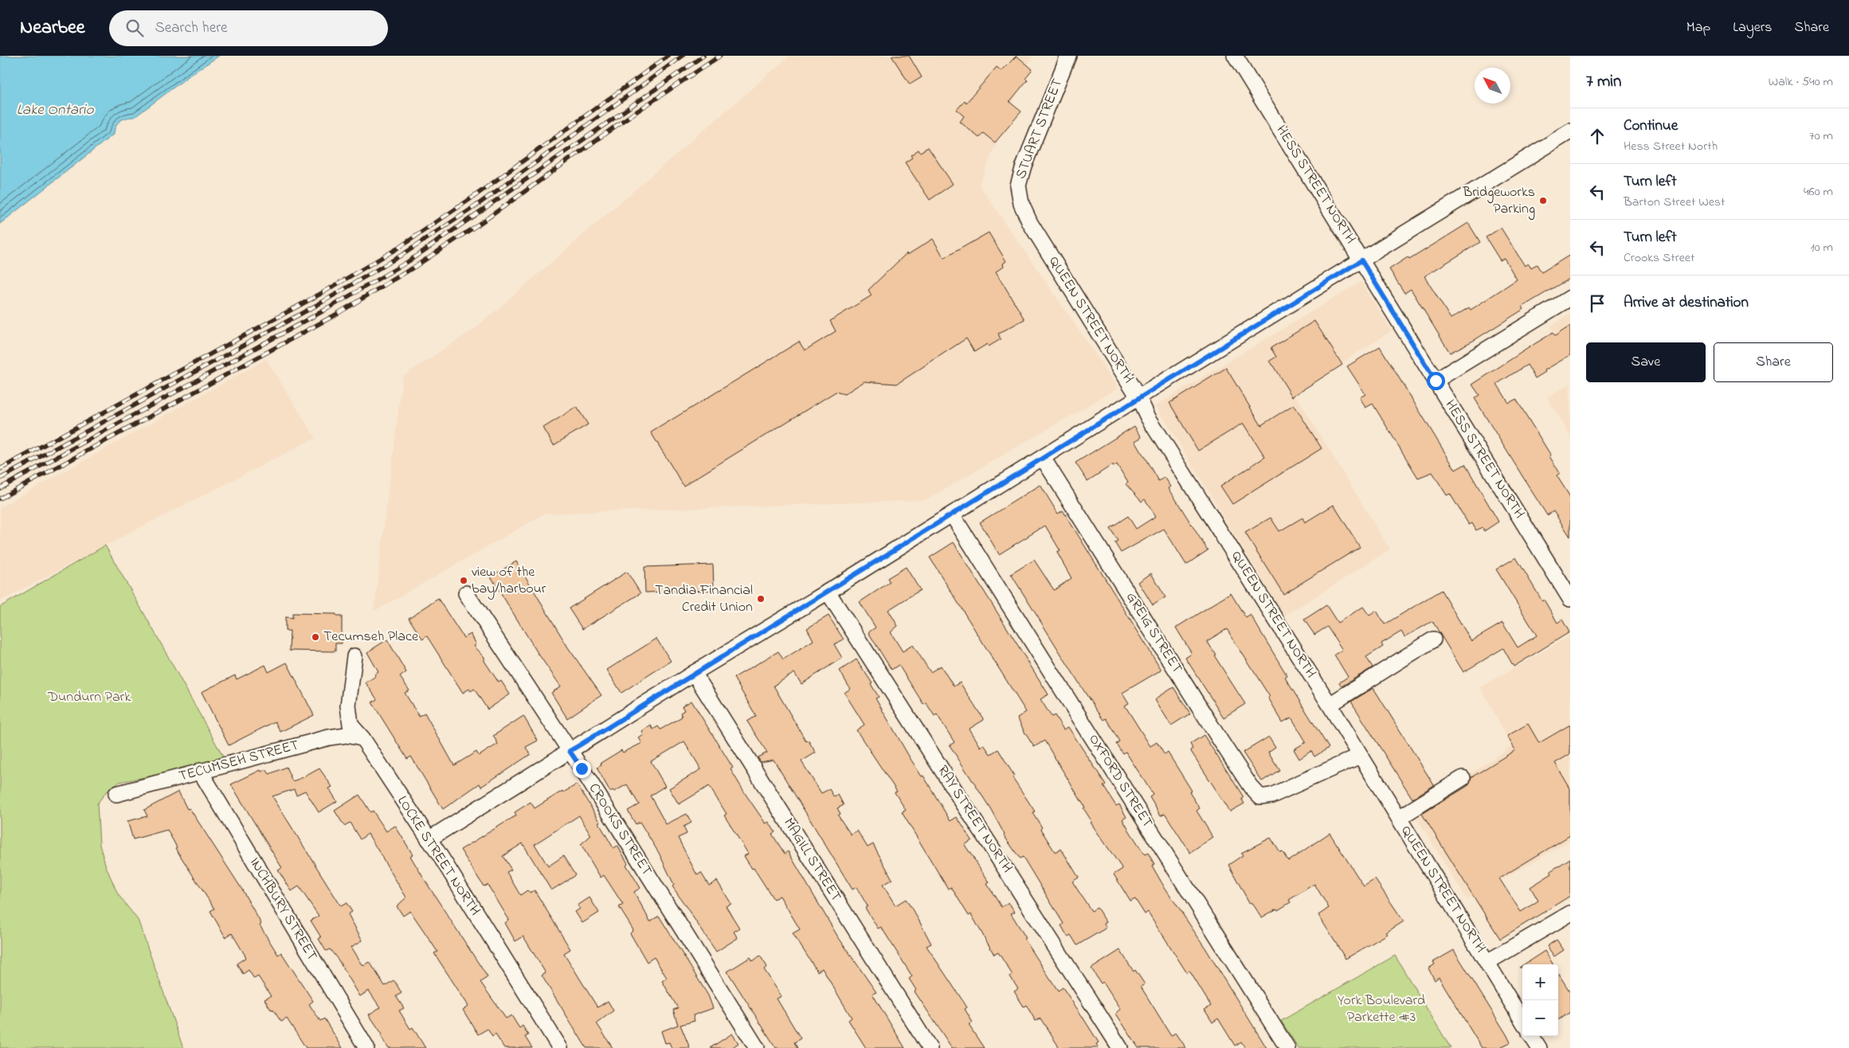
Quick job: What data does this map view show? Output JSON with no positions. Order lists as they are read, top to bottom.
{
  "streets": {
    "street": [
      "STUART STREET",
      "HESS STREET NORTH",
      "QUEEN STREET NORTH",
      "GREIG STREET",
      "TECUMSEH STREET",
      "OXFORD STREET",
      "RAY STREET NORTH",
      "CROOKS STREET",
      "LOCKE STREET NORTH",
      "MAGILL STREET",
      "INCHBURY STREET"
    ]
  },
  "crossings": [
    ["STUART STREET", "QUEEN STREET NORTH"],
    ["QUEEN STREET NORTH", "GREIG STREET"],
    ["TECUMSEH STREET", "LOCKE STREET NORTH"],
    ["TECUMSEH STREET", "INCHBURY STREET"]
  ],
  "water": ["Lake Ontario"],
  "parks": ["Dundurn Park", "York Boulevard Parkette #3"],
  "places": [
    "Bridgeworks Parking",
    "view of the bay/harbour",
    "Tandia Financial Credit Union",
    "Tecumseh Place"
  ],
  "north": "top left",
  "page": {
    "header": "Nearbee",
    "search": "Search here",
    "nav": ["Map", "Layers", "Share"],
    "heading": ["7 min", "Walk · 540 m"],
    "list": [
      ["Continue", "Hess Street North", "70 m"],
      ["Turn left", "Barton Street West", "460 m"],
      ["Turn left", "Crooks Street", "10 m"],
      "Arrive at destination"
    ],
    "buttons": ["Save", "Share"],
    "map_buttons": ["+", "−"]
  }
}
